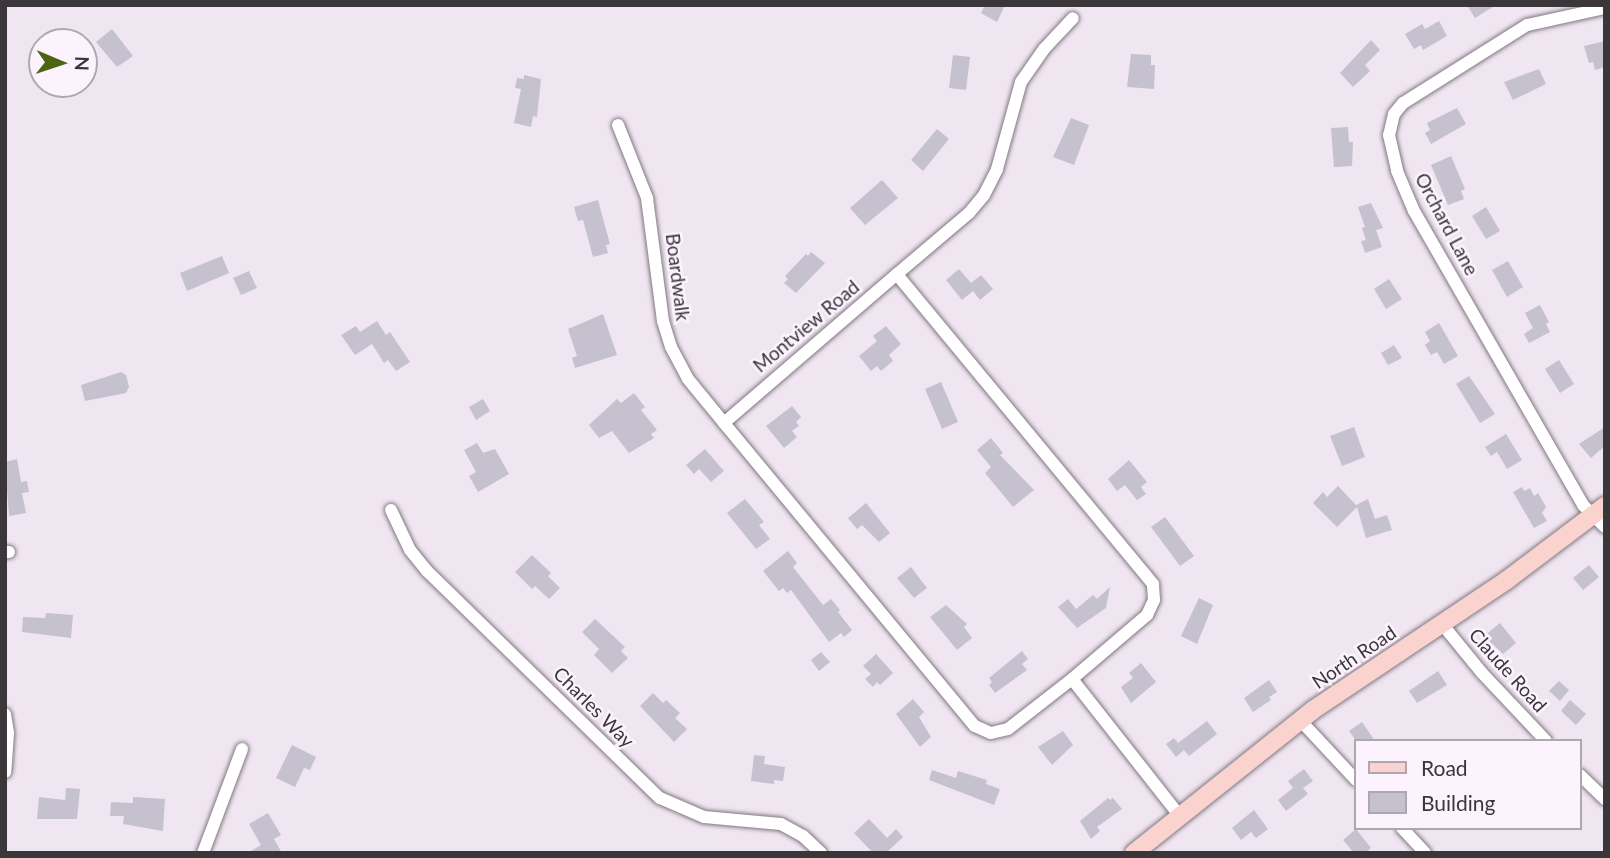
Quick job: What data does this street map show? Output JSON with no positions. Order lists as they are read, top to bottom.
{
  "streets": {
    "main road": ["North Road"],
    "street": [
      "Orchard Lane",
      "Boardwalk",
      "Montview Road",
      "Claude Road",
      "Charles Way"
    ]
  },
  "crossings": [
    ["Orchard Lane", "North Road"],
    ["Boardwalk", "Montview Road"],
    ["North Road", "Claude Road"]
  ],
  "legend": ["Road", "Building"],
  "north": "right"
}
